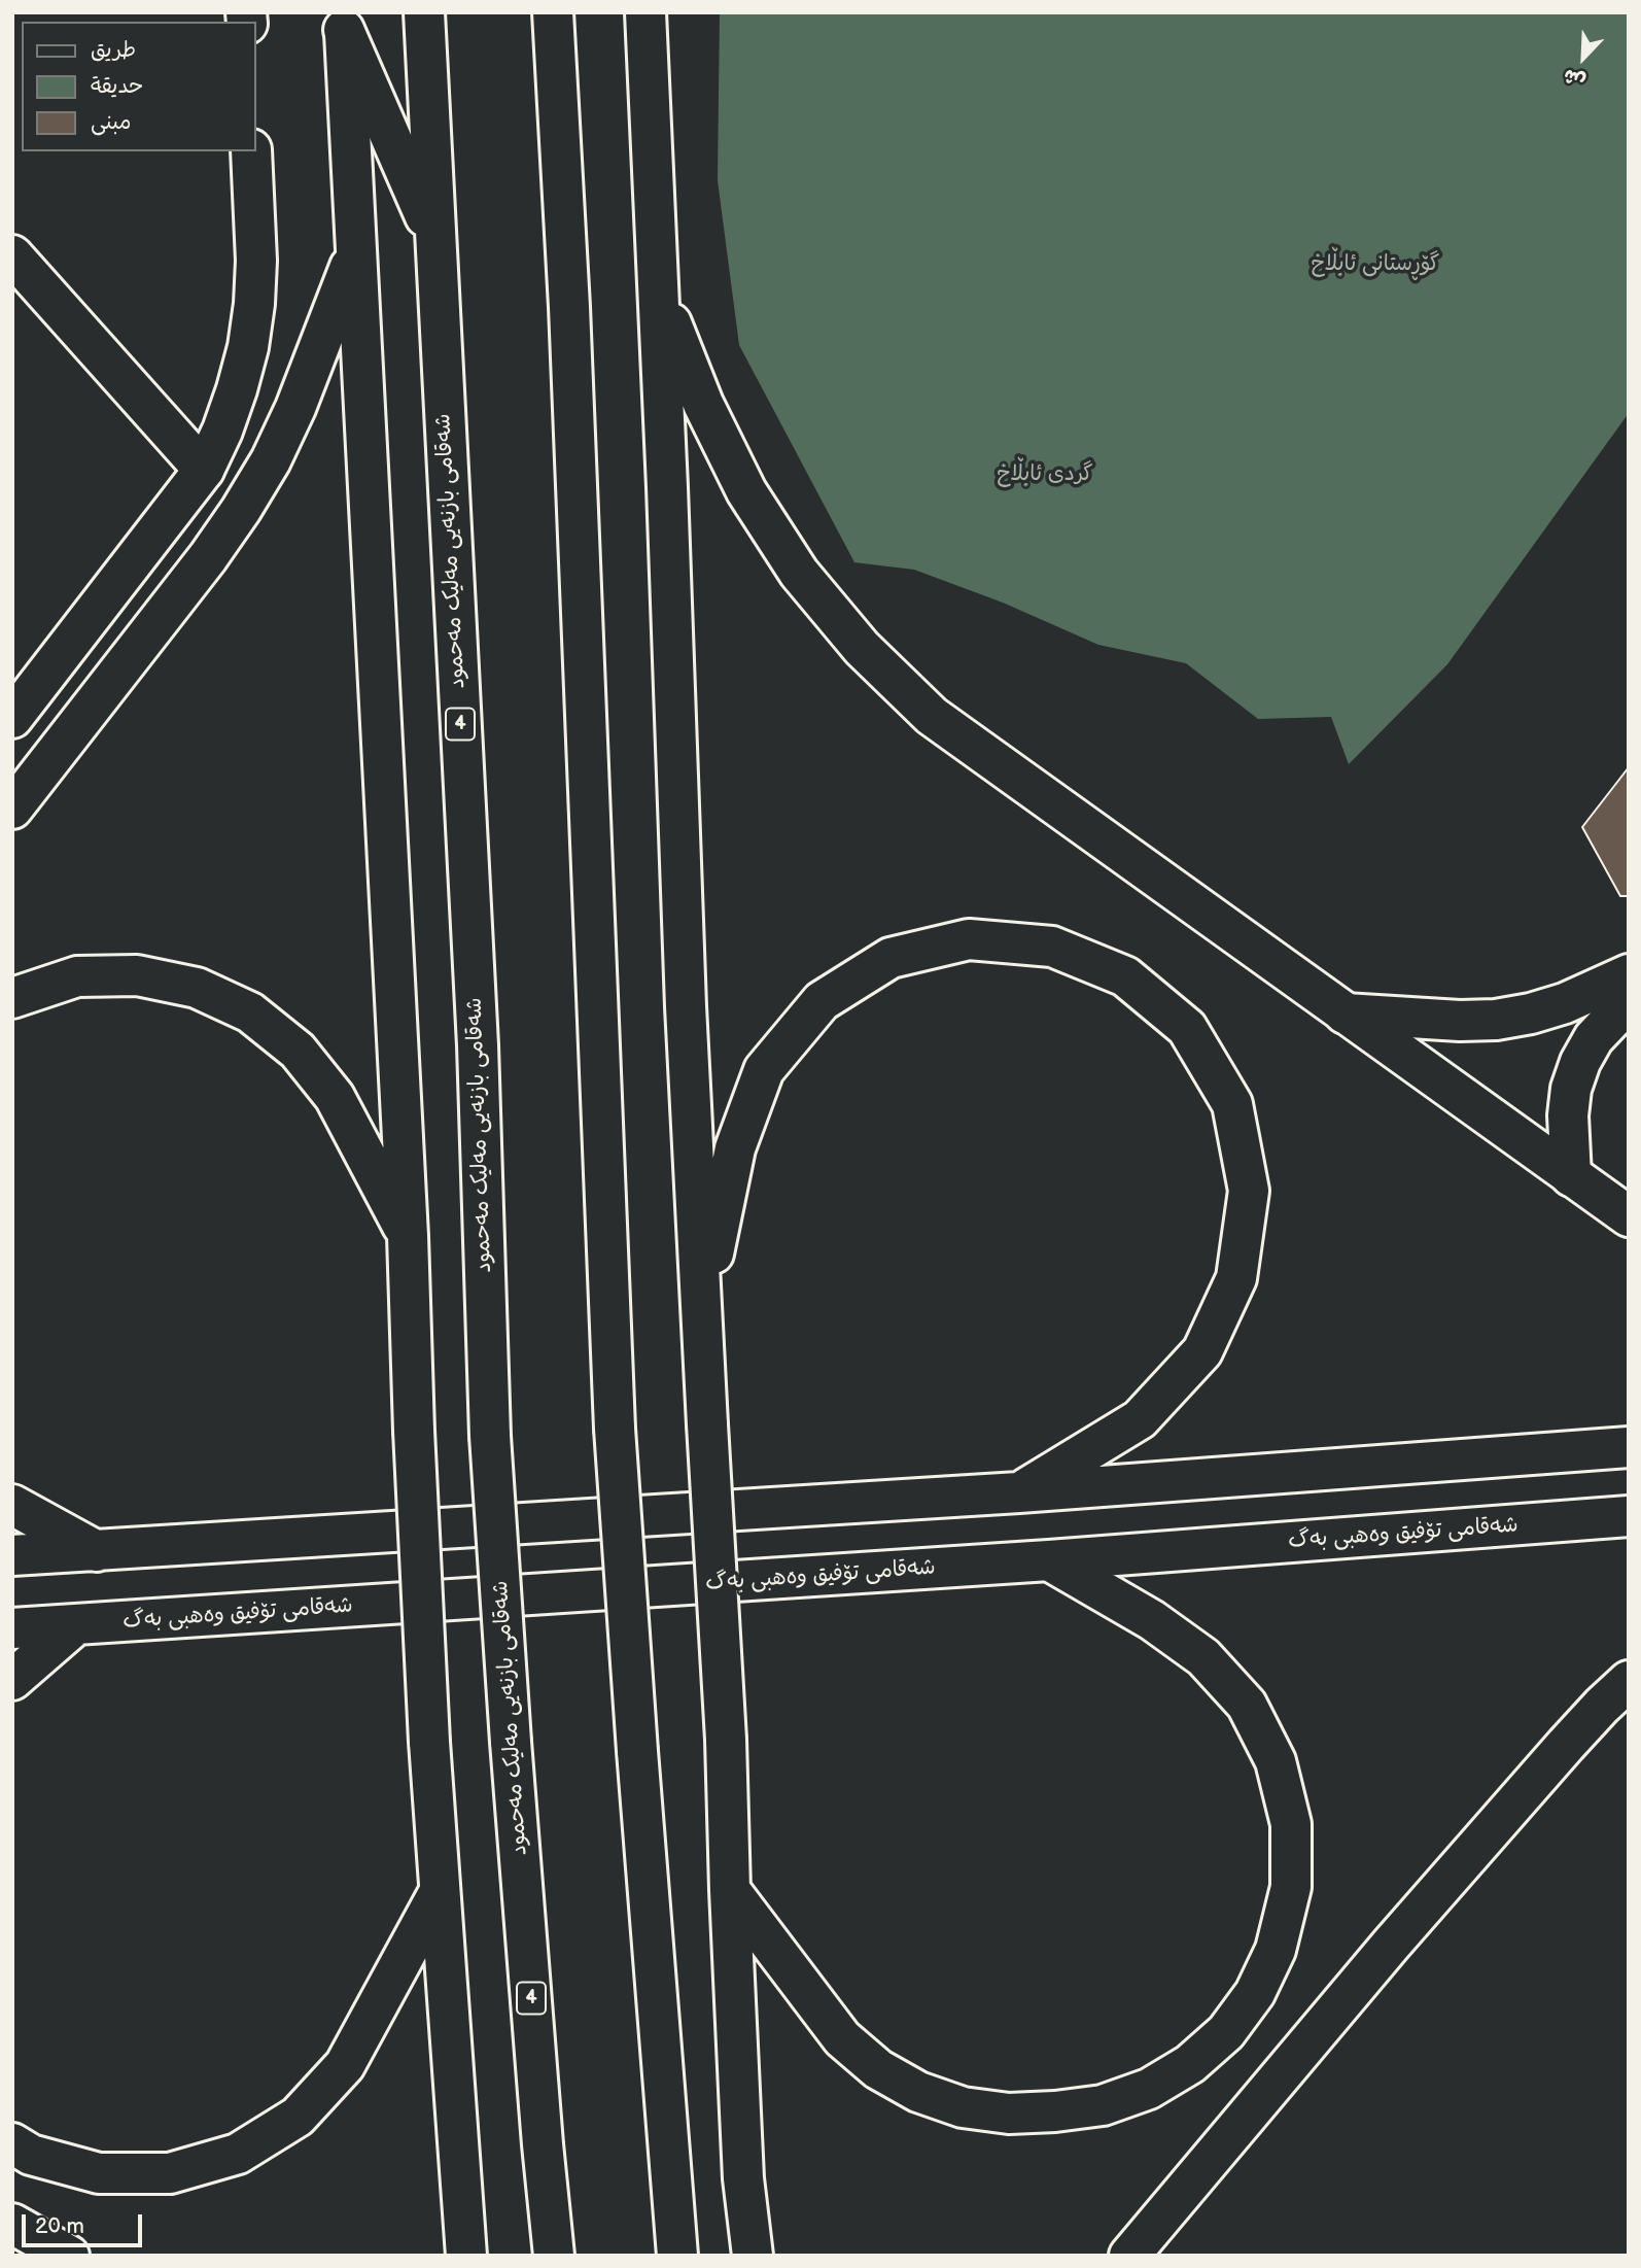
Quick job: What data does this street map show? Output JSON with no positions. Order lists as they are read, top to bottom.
{
  "streets": {
    "main road": ["شەقامی بازنەیی مەلیک مەحمود", "4", "شەقامی تۆفیق وەهبی بەگ"]
  },
  "parks": ["گۆڕستانی ئابڵاخ", "گردی ئابڵاخ"],
  "legend": ["طريق", "حديقة", "مبنى"],
  "scale_bar": "20 m",
  "north": "bottom left"
}
